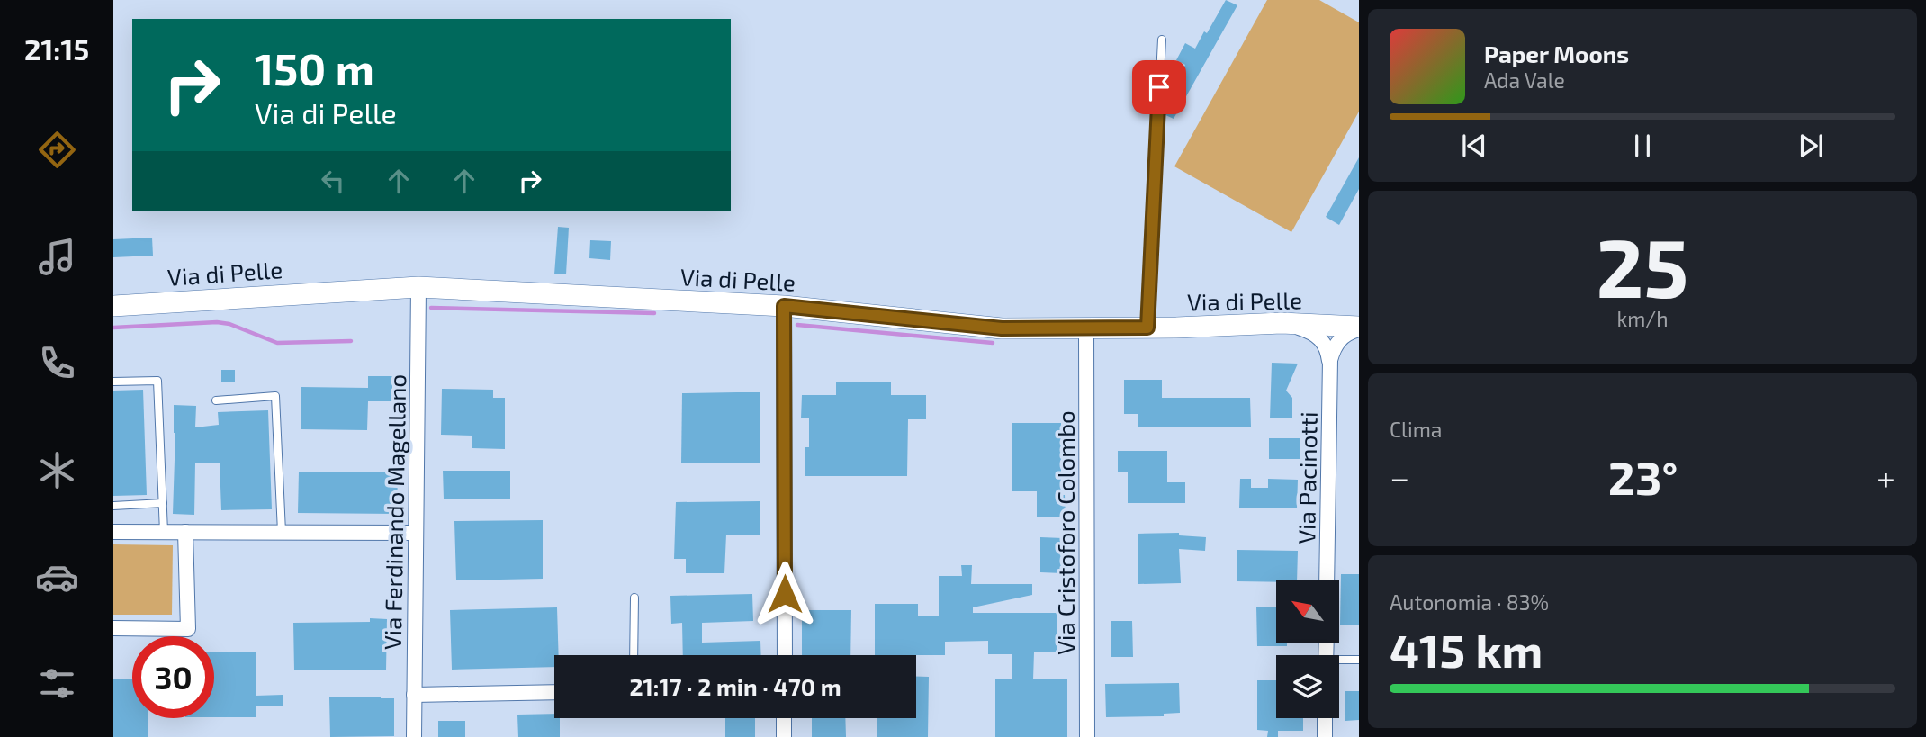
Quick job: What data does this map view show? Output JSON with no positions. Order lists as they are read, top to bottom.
{
  "streets": {
    "street": [
      "Via di Pelle",
      "Via Pacinotti",
      "Via Ferdinando Magellano",
      "Via Cristoforo Colombo"
    ]
  },
  "crossings": [
    ["Via di Pelle", "Via Pacinotti"],
    ["Via di Pelle", "Via Ferdinando Magellano"],
    ["Via di Pelle", "Via Cristoforo Colombo"]
  ],
  "north": "top left",
  "page": {
    "tabs": "21:15",
    "turn": ["150 m", "Via di Pelle"],
    "song": ["Paper Moons", "Ada Vale"],
    "tile": [
      ["25", "km/h"],
      "Clima",
      ["Autonomia · 83%", "415 km"]
    ],
    "heat": ["−", "23°", "+"],
    "limit": "30",
    "trip": "21:17 · 2 min · 470 m"
  }
}
